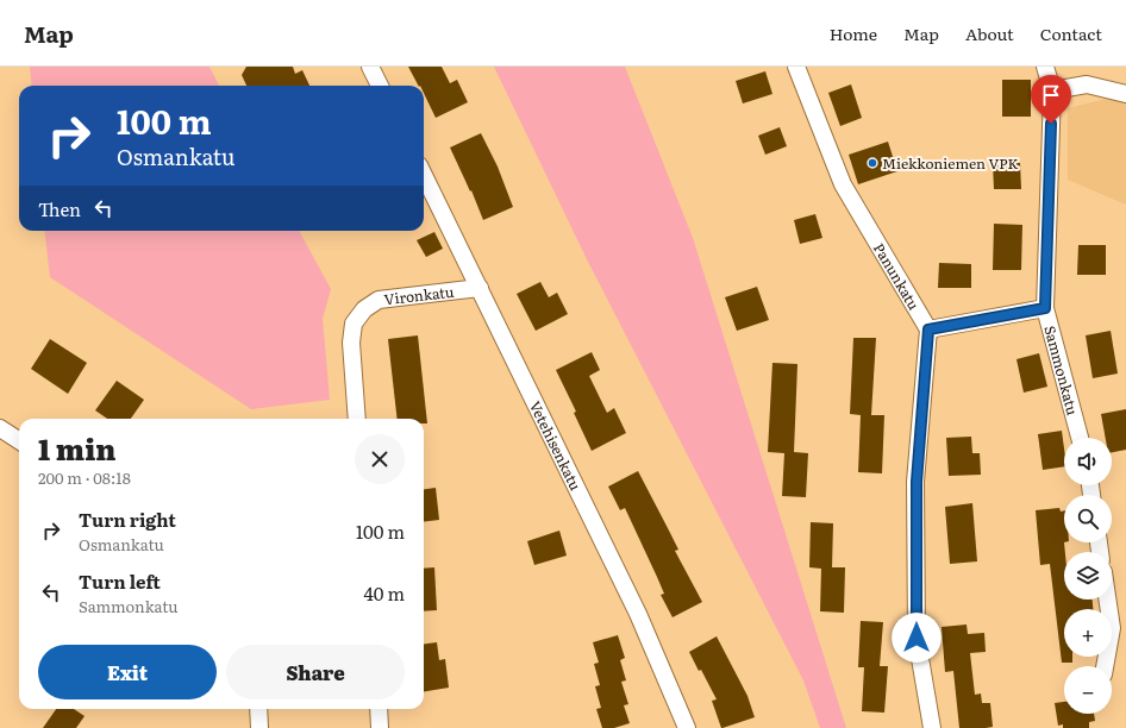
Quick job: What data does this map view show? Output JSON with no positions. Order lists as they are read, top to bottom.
{
  "streets": {
    "street": [
      "Panunkatu",
      "Vironkatu",
      "Sammonkatu",
      "Vetehisenkatu"
    ]
  },
  "crossings": [
    ["Vironkatu", "Vetehisenkatu"]
  ],
  "places": ["Miekkoniemen VPK"],
  "page": {
    "header": "Map",
    "nav": [
      "Home",
      "Map",
      "About",
      "Contact"
    ],
    "turn": ["100 m", "Osmankatu"],
    "then": "Then",
    "heading": ["1 min", "200 m · 08:18"],
    "map_buttons": ["+", "−"],
    "list": [
      {
        "name": "Turn right",
        "note": "Osmankatu",
        "value": "100 m"
      },
      {
        "name": "Turn left",
        "note": "Sammonkatu",
        "value": "40 m"
      }
    ],
    "buttons": ["Exit", "Share"]
  }
}
